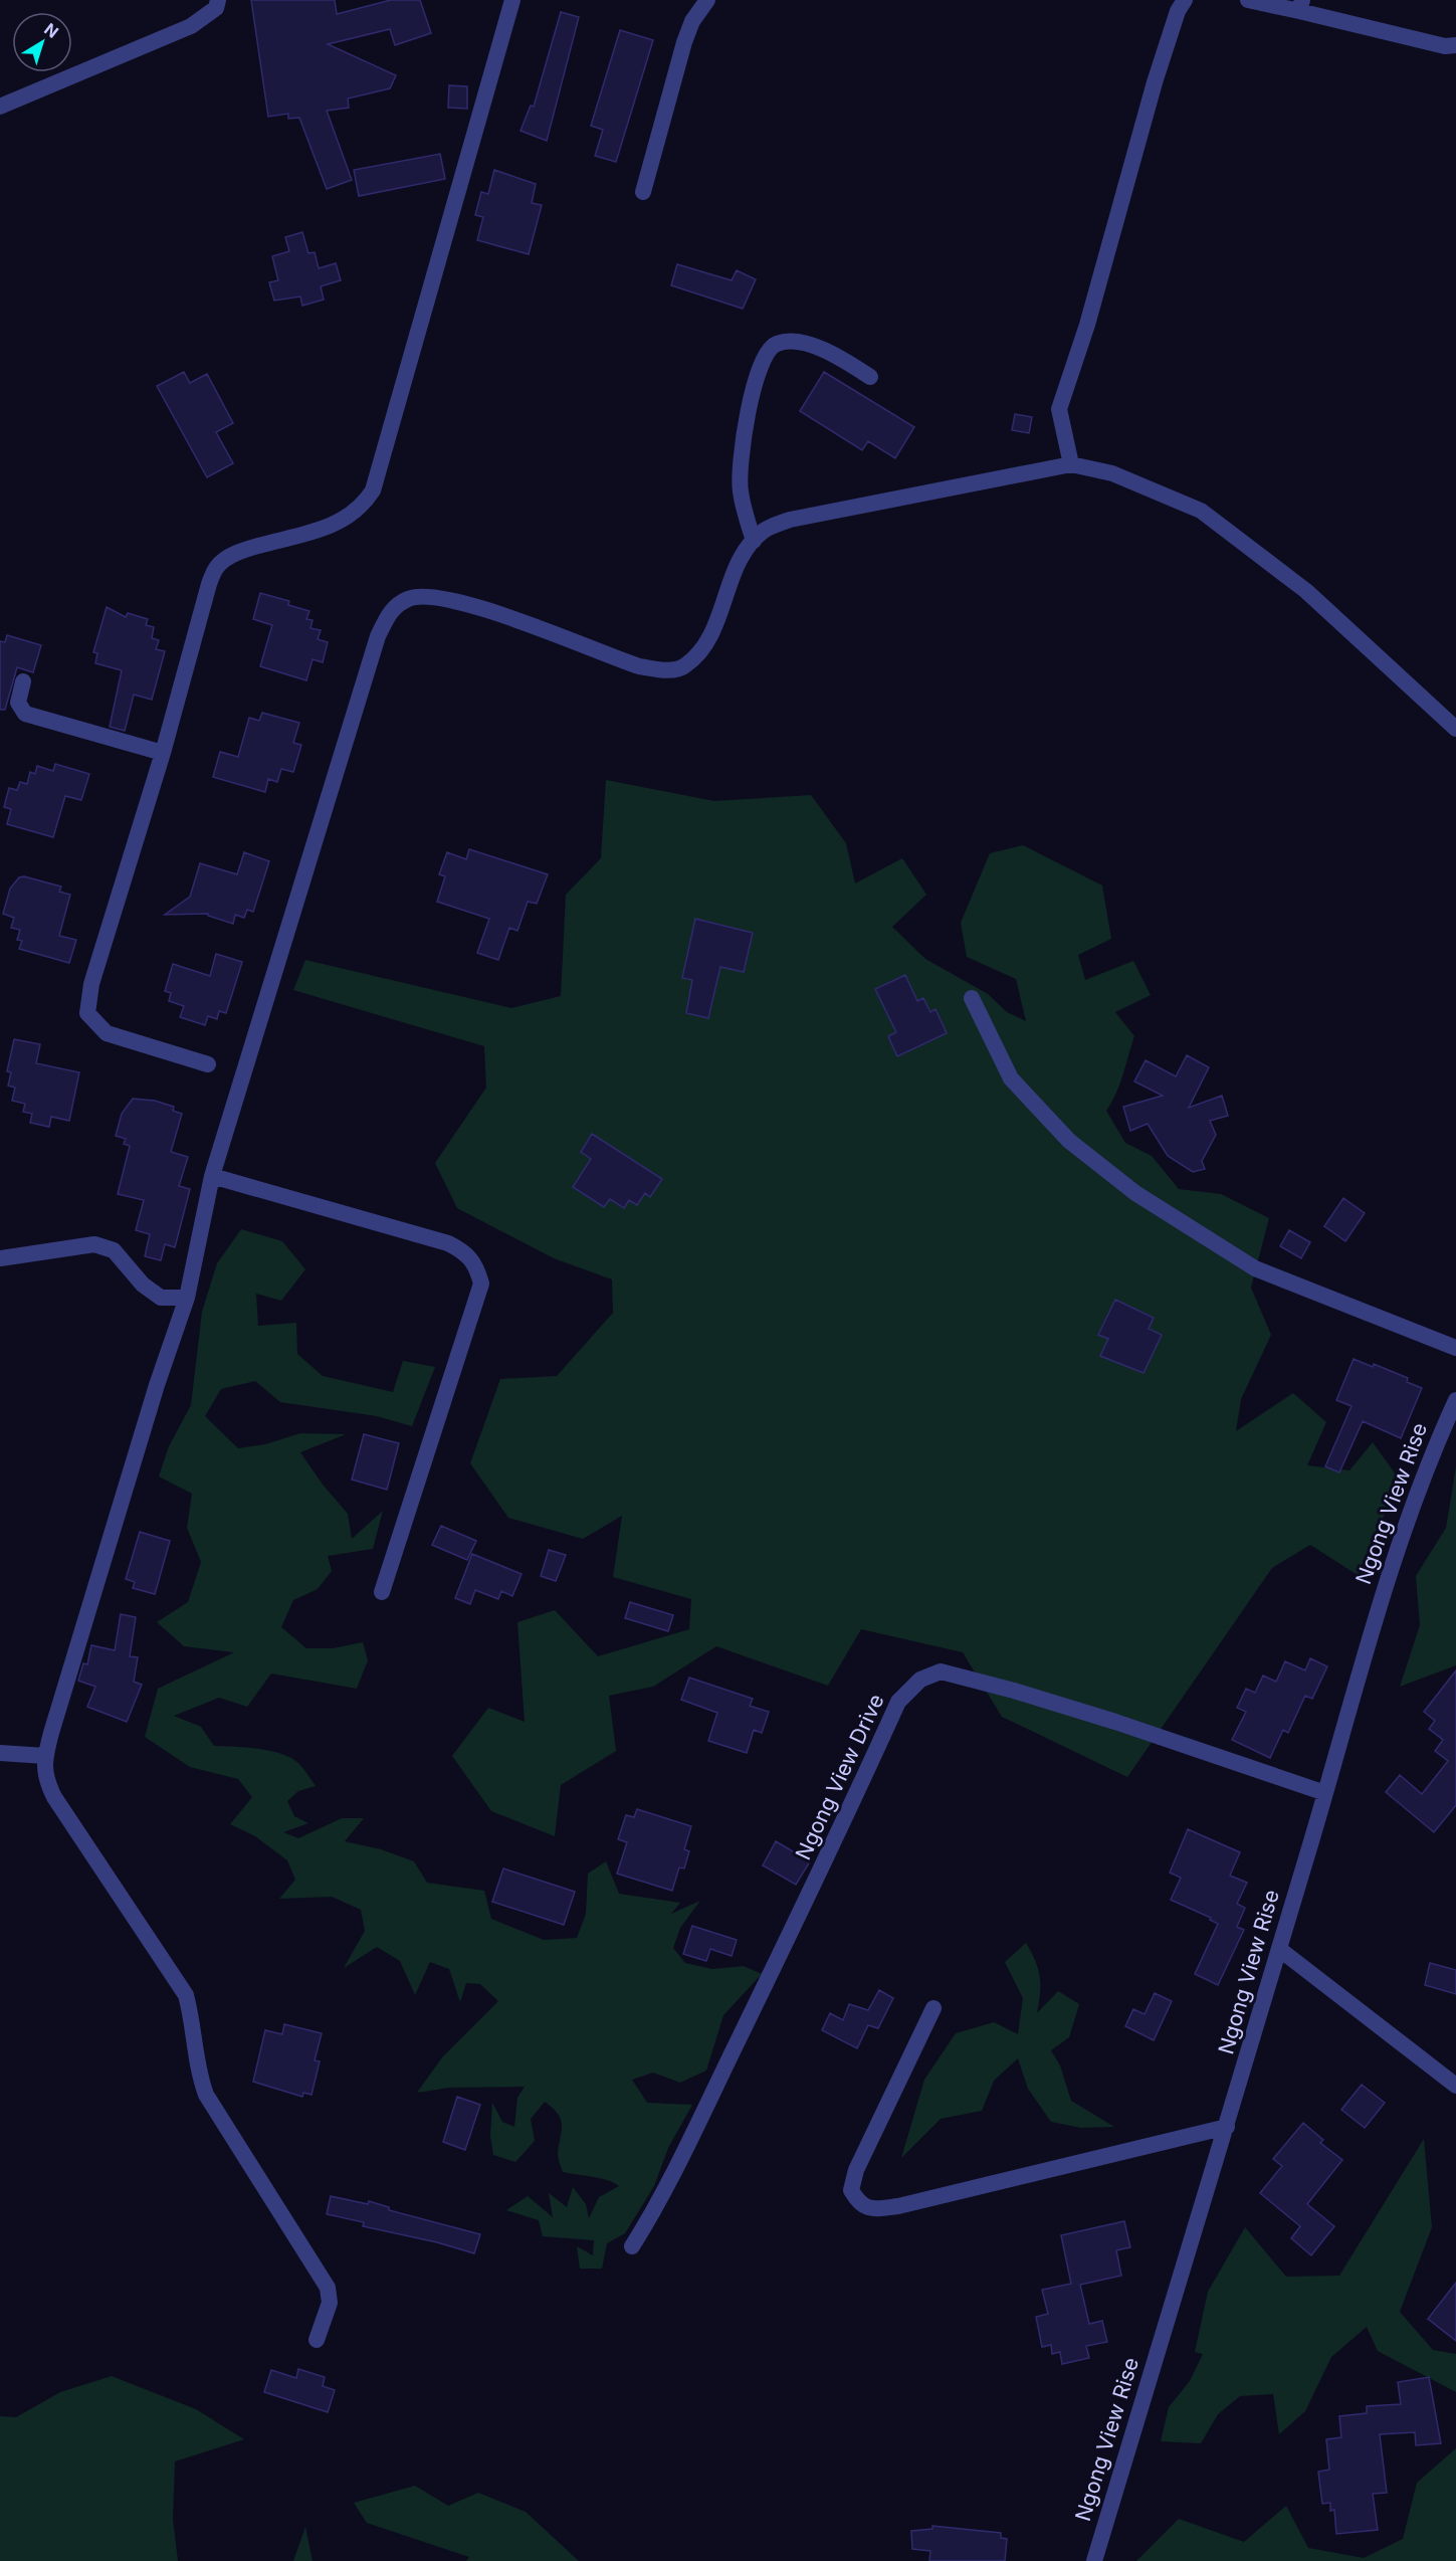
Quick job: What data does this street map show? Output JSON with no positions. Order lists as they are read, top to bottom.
{
  "streets": {
    "street": ["Ngong View Rise", "Ngong View Drive"]
  },
  "crossings": [
    ["Ngong View Rise", "Ngong View Drive"]
  ],
  "north": "top right"
}
